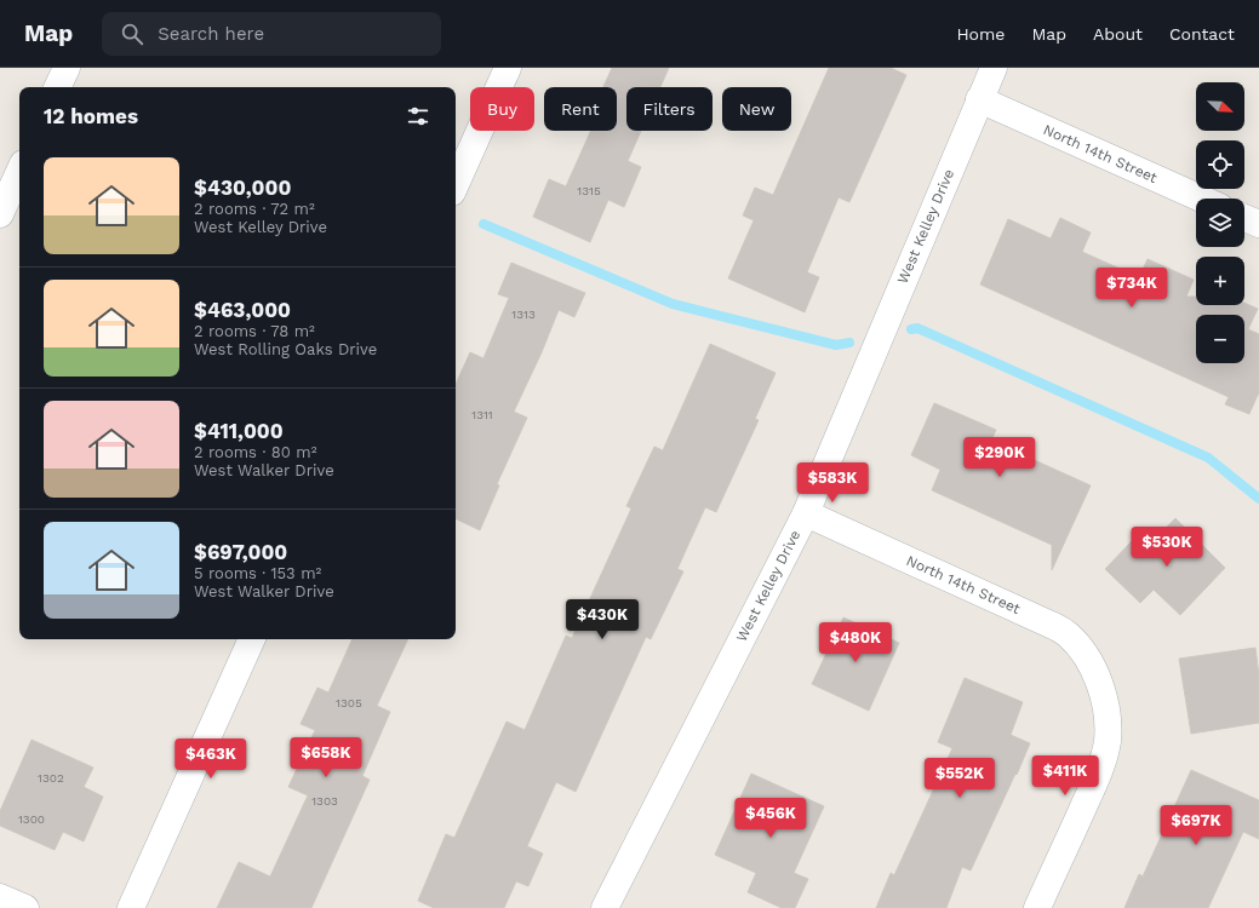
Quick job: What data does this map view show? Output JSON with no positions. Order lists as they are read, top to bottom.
{
  "streets": {
    "street": ["North 14th Street", "West Kelley Drive"]
  },
  "crossings": [
    ["North 14th Street", "West Kelley Drive"]
  ],
  "house_numbers": [
    "1315",
    "1313",
    "1311",
    "1305",
    "1302",
    "1303",
    "1300"
  ],
  "north": "bottom right",
  "page": {
    "header": "Map",
    "search": "Search here",
    "nav": [
      "Home",
      "Map",
      "About",
      "Contact"
    ],
    "map_buttons": ["+", "−"],
    "chip": [
      "Buy",
      "Rent",
      "Filters",
      "New"
    ],
    "heading": "12 homes",
    "list": [
      {
        "name": "$430,000",
        "note": "2 rooms · 72 m² · West Kelley Drive"
      },
      {
        "name": "$463,000",
        "note": "2 rooms · 78 m² · West Rolling Oaks Drive"
      },
      {
        "name": "$411,000",
        "note": "2 rooms · 80 m² · West Walker Drive"
      },
      {
        "name": "$697,000",
        "note": "5 rooms · 153 m² · West Walker Drive"
      }
    ],
    "price": [
      "$734K",
      "$290K",
      "$583K",
      "$530K",
      "$430K",
      "$480K",
      "$658K",
      "$463K",
      "$411K",
      "$552K",
      "$456K",
      "$697K"
    ]
  }
}
